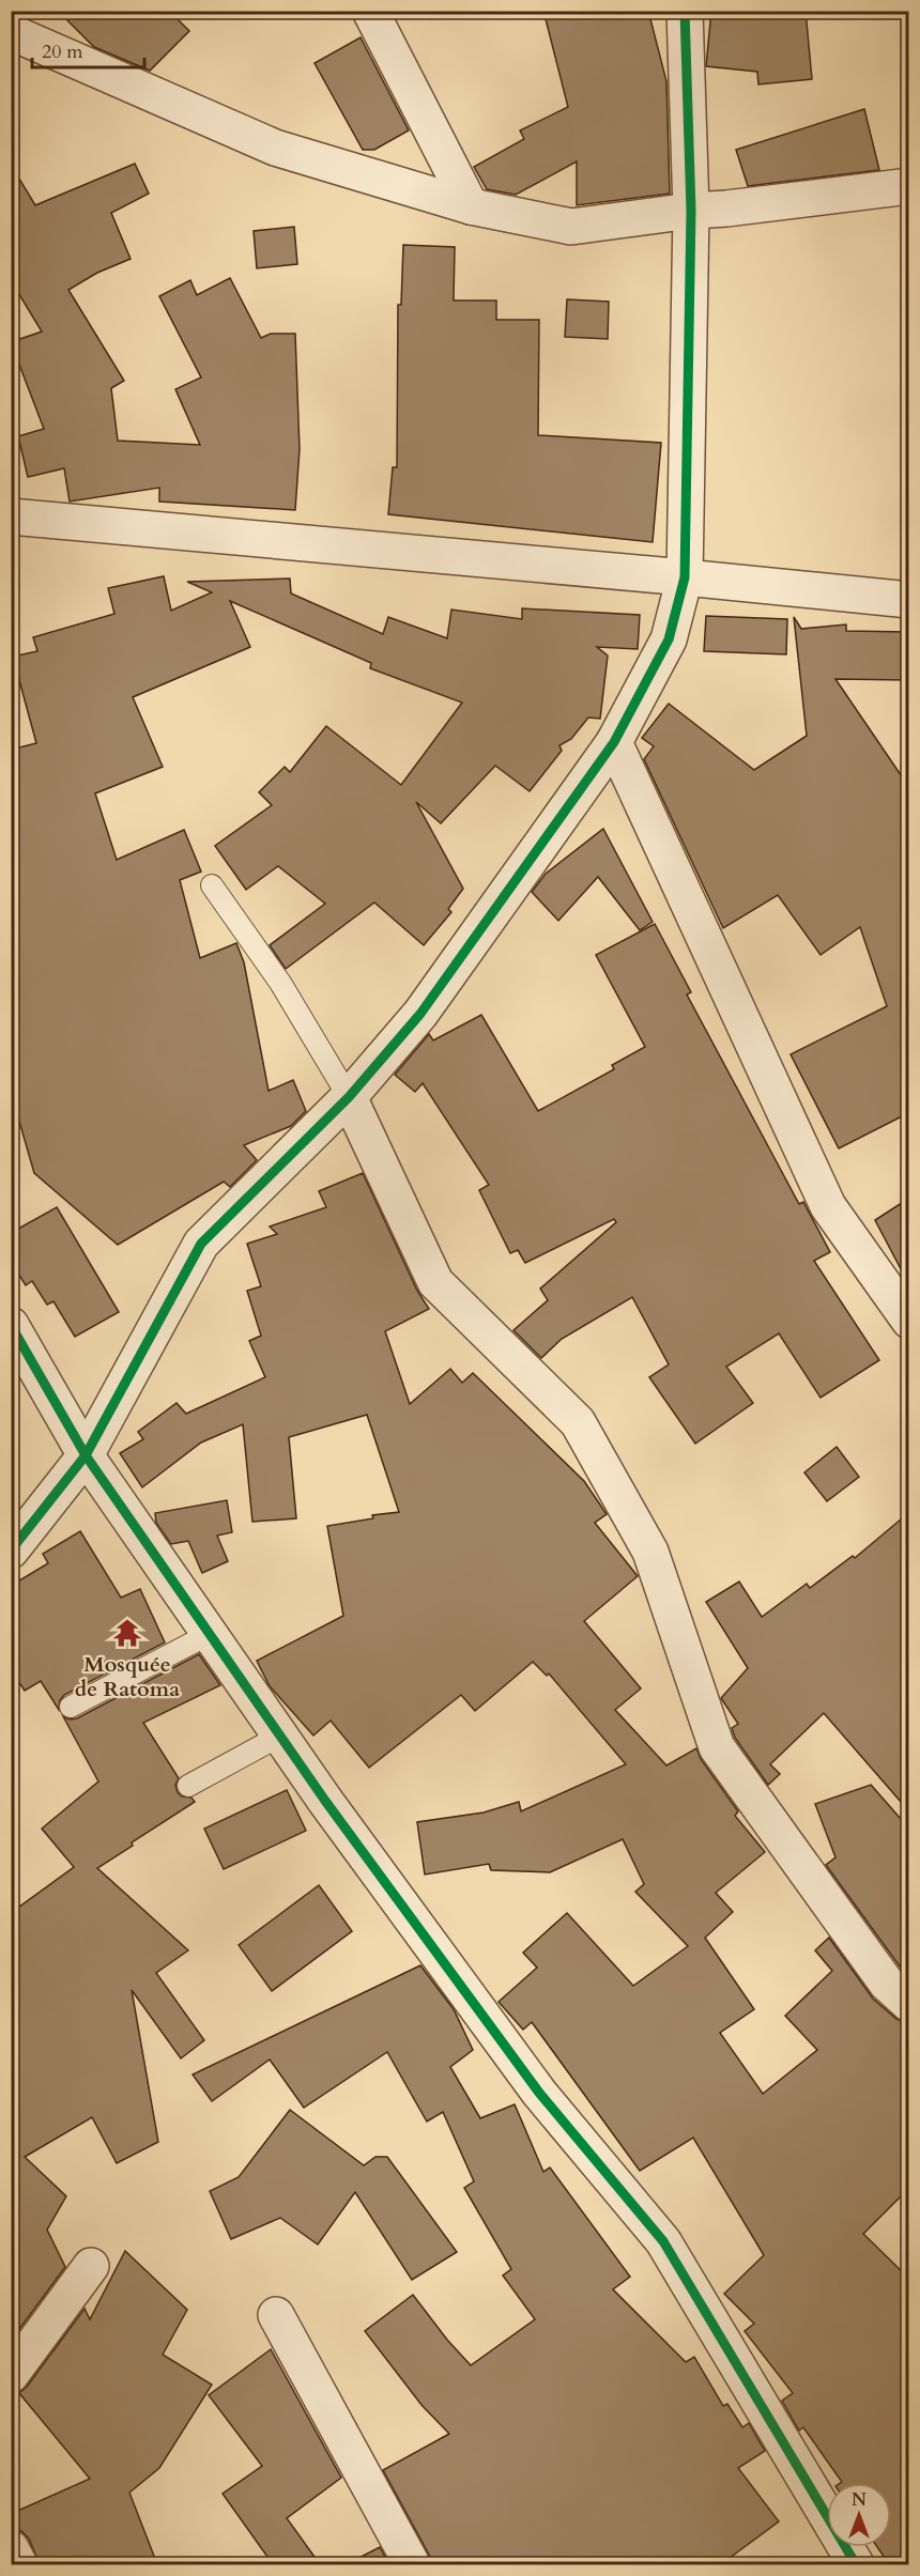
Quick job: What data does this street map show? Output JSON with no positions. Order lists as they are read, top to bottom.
{
  "places": {
    "temple": ["Mosquée de Ratoma"]
  },
  "scale_bar": "20 m",
  "north": "top"
}
